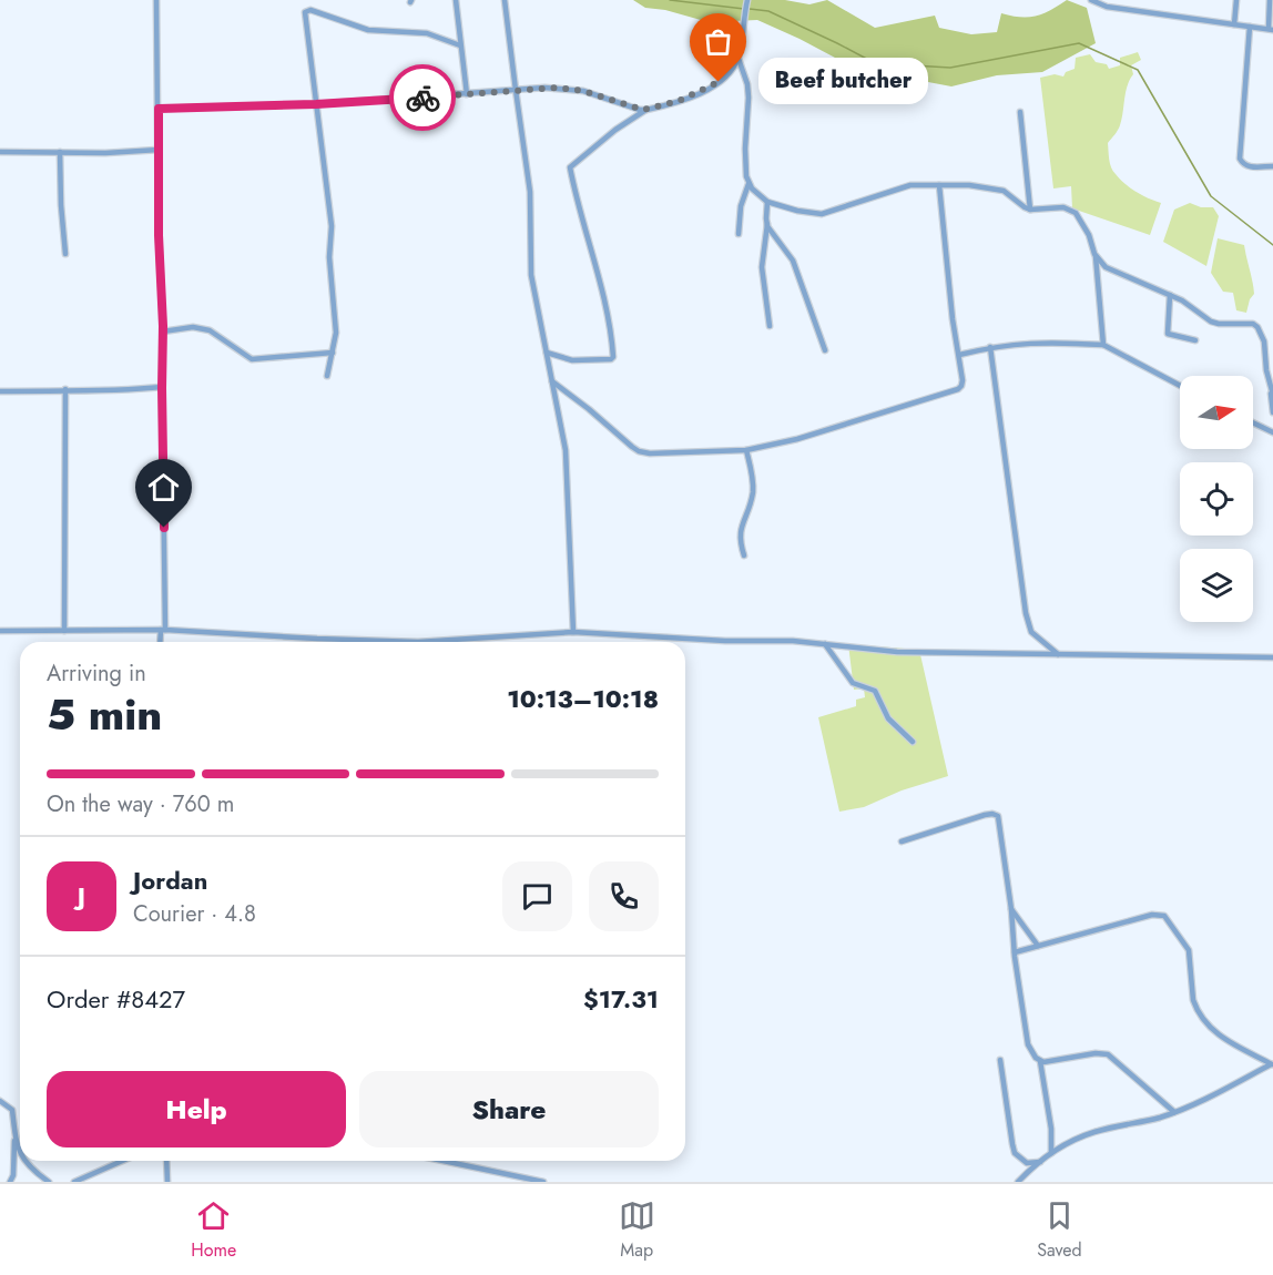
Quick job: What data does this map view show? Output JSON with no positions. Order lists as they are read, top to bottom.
{
  "places": ["Beef butcher"],
  "north": "right",
  "page": {
    "bubble": "Beef butcher",
    "heading": ["5 min", "Arriving in", "10:13–10:18"],
    "panel": [
      "Jordan",
      "Courier · 4.8",
      "Order #8427",
      "$17.31"
    ],
    "bar": "On the way · 760 m",
    "round": "J",
    "buttons": ["Help", "Share"],
    "tabs": ["Home", "Map", "Saved"]
  }
}
